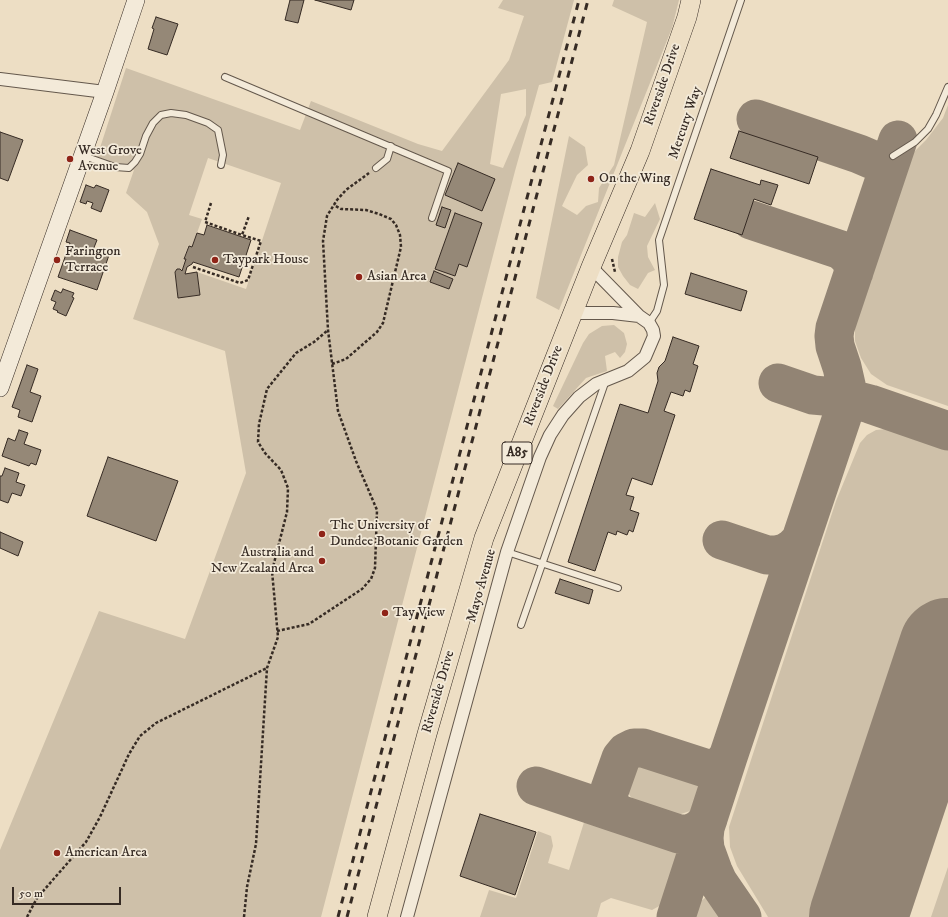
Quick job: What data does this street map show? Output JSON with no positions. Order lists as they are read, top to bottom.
{
  "streets": {
    "main road": ["Riverside Drive", "A85"],
    "street": ["Mayo Avenue"],
    "lane": ["Mercury Way"]
  },
  "crossings": [
    ["Mercury Way", "Mayo Avenue"]
  ],
  "places": [
    "West Grove Avenue",
    "On the Wing",
    "Farington Terrace",
    "Taypark House",
    "Asian Area",
    "The University of Dundee Botanic Garden",
    "Australia and New Zealand Area",
    "Tay View",
    "American Area"
  ],
  "scale_bar": "50 m"
}
